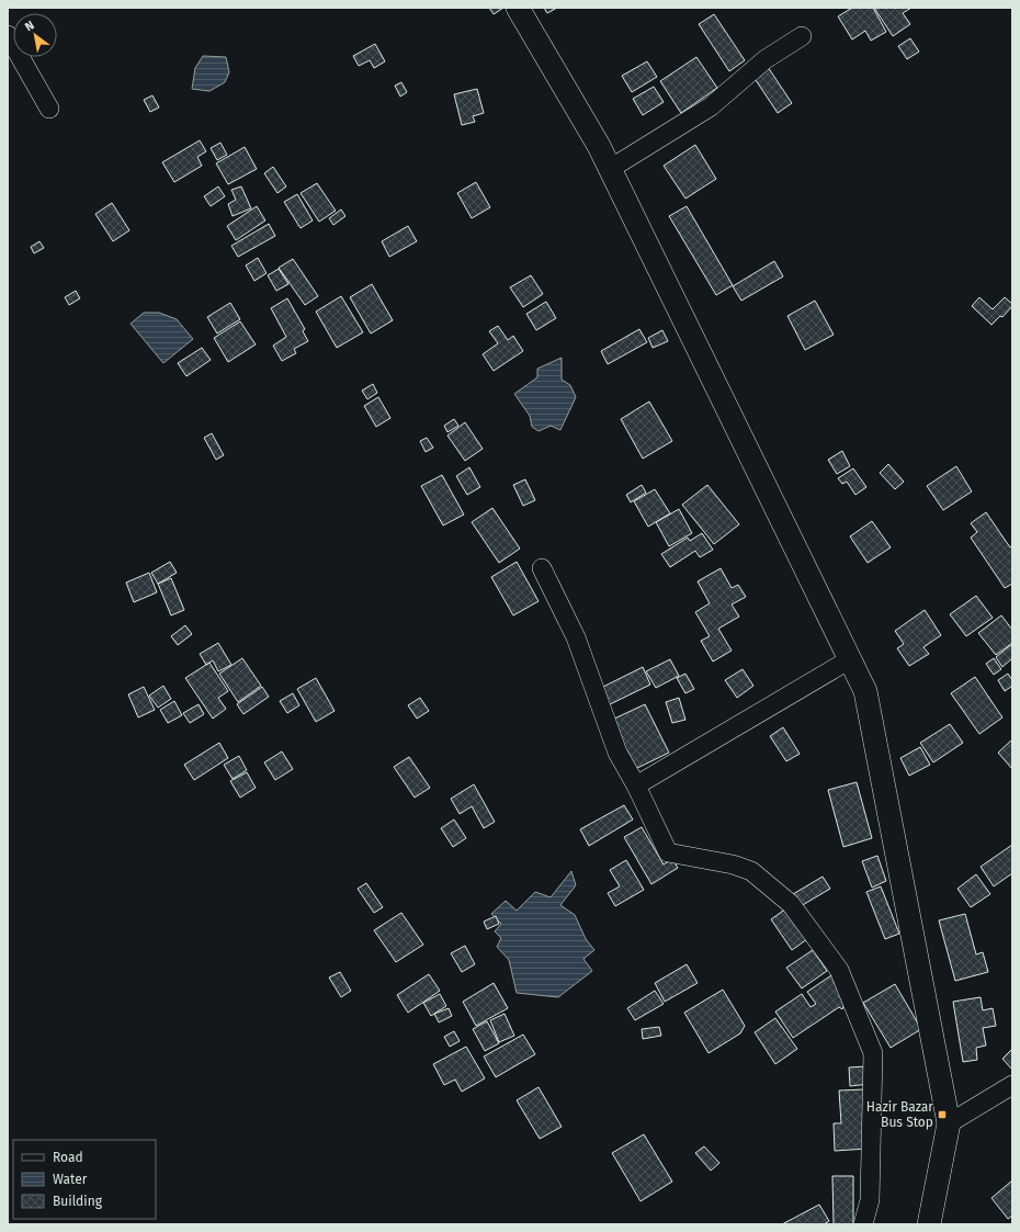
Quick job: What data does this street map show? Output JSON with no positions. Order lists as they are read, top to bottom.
{
  "places": {
    "transit": ["Hazir Bazar Bus Stop"]
  },
  "legend": ["Road", "Water", "Building"],
  "north": "top left"
}
